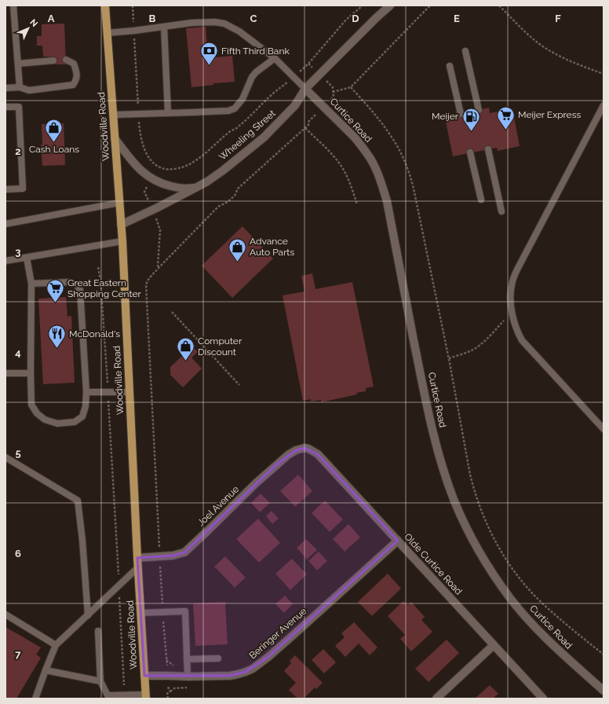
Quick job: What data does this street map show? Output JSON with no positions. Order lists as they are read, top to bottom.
{
  "streets": {
    "main road": ["Woodville Road"],
    "street": [
      "Curtice Road",
      "Wheeling Street",
      "Joel Avenue",
      "Olde Curtice Road",
      "Beringer Avenue"
    ]
  },
  "crossings": [
    ["Curtice Road", "Wheeling Street"],
    ["Woodville Road", "Wheeling Street"],
    ["Woodville Road", "Joel Avenue"],
    ["Woodville Road", "Beringer Avenue"],
    ["Joel Avenue", "Olde Curtice Road"],
    ["Olde Curtice Road", "Beringer Avenue"]
  ],
  "places": {
    "bank": ["Fifth Third Bank"],
    "supermarket": ["Meijer Express", "Great Eastern Shopping Center"],
    "fuel station": ["Meijer"],
    "shop": ["Cash Loans", "Advance Auto Parts", "Computer Discount"],
    "restaurant": ["McDonald's"]
  },
  "north": "top right",
  "grid": {
    "columns": [
      "A",
      "B",
      "C",
      "D",
      "E",
      "F"
    ],
    "rows": [
      "2",
      "3",
      "4",
      "5",
      "6",
      "7"
    ]
  }
}
